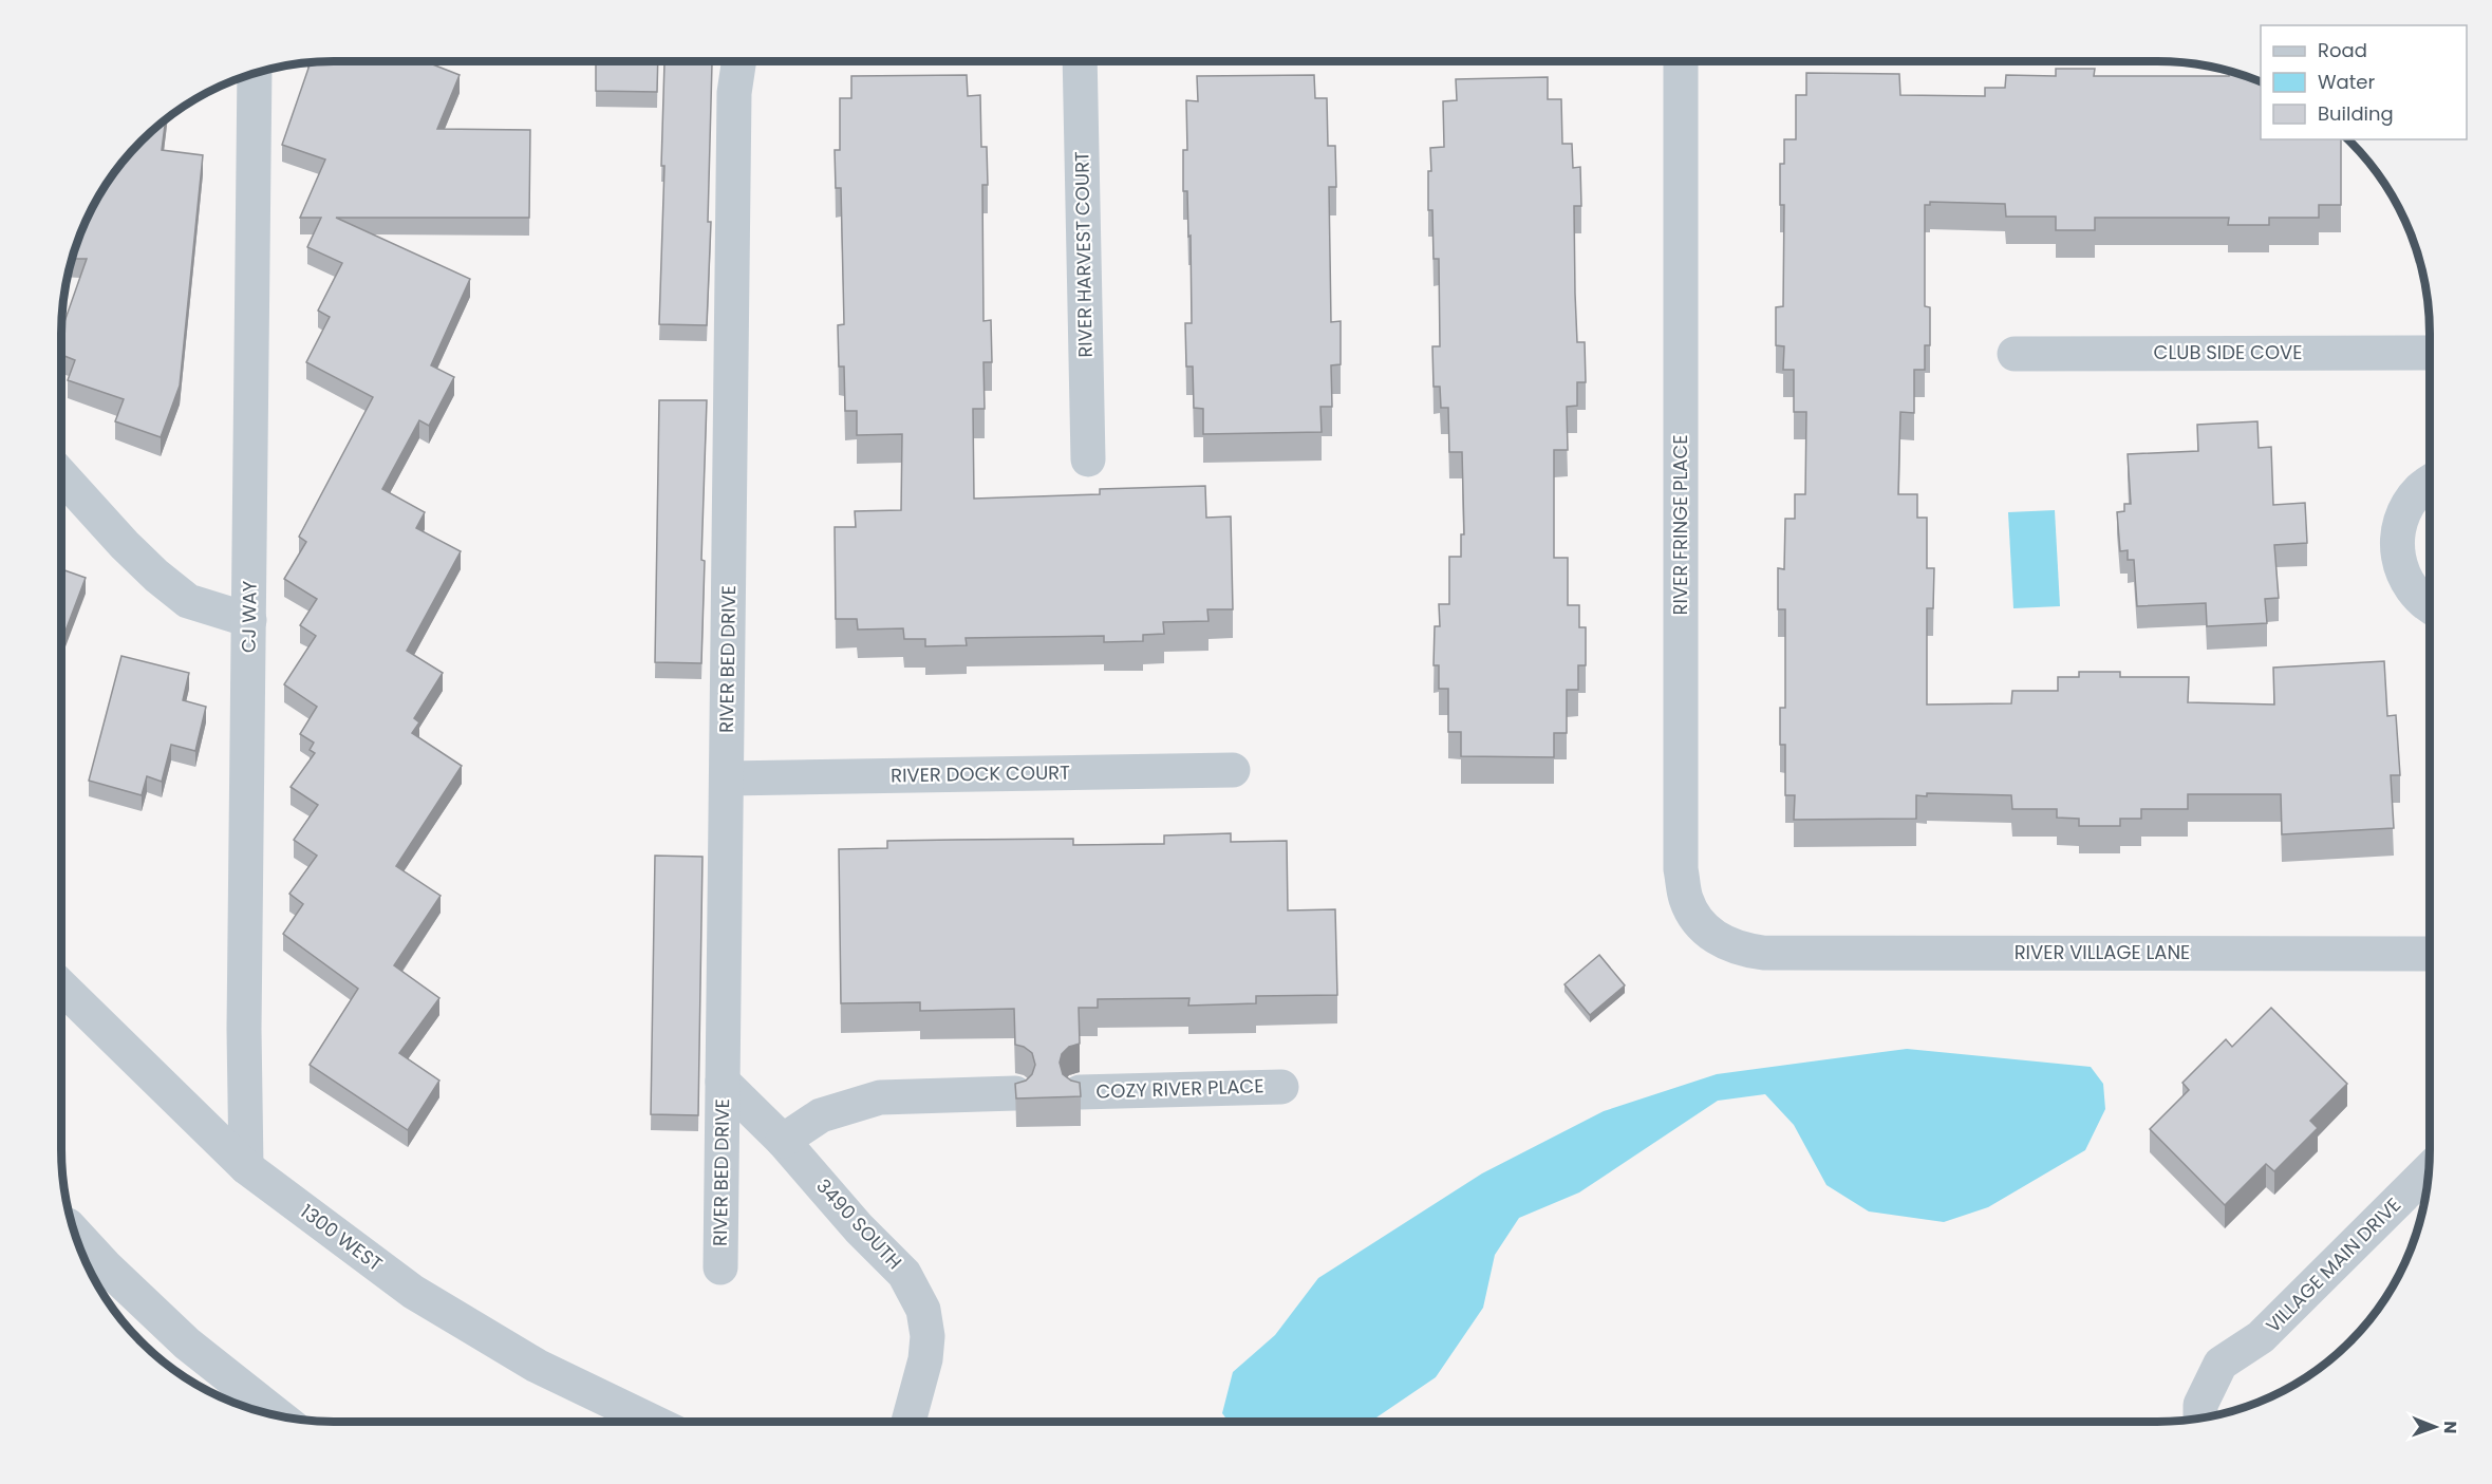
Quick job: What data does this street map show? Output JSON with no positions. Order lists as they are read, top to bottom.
{
  "streets": {
    "street": [
      "RIVER HARVEST COURT",
      "CLUB SIDE COVE",
      "RIVER FRINGE PLACE",
      "CJ WAY",
      "RIVER BED DRIVE",
      "RIVER DOCK COURT",
      "RIVER VILLAGE LANE",
      "COZY RIVER PLACE",
      "3490 SOUTH",
      "1300 WEST",
      "VILLAGE MAIN DRIVE"
    ]
  },
  "crossings": [
    ["RIVER FRINGE PLACE", "RIVER VILLAGE LANE"],
    ["CJ WAY", "1300 WEST"],
    ["RIVER BED DRIVE", "RIVER DOCK COURT"],
    ["RIVER BED DRIVE", "3490 SOUTH"]
  ],
  "legend": ["Road", "Water", "Building"],
  "north": "right"
}
